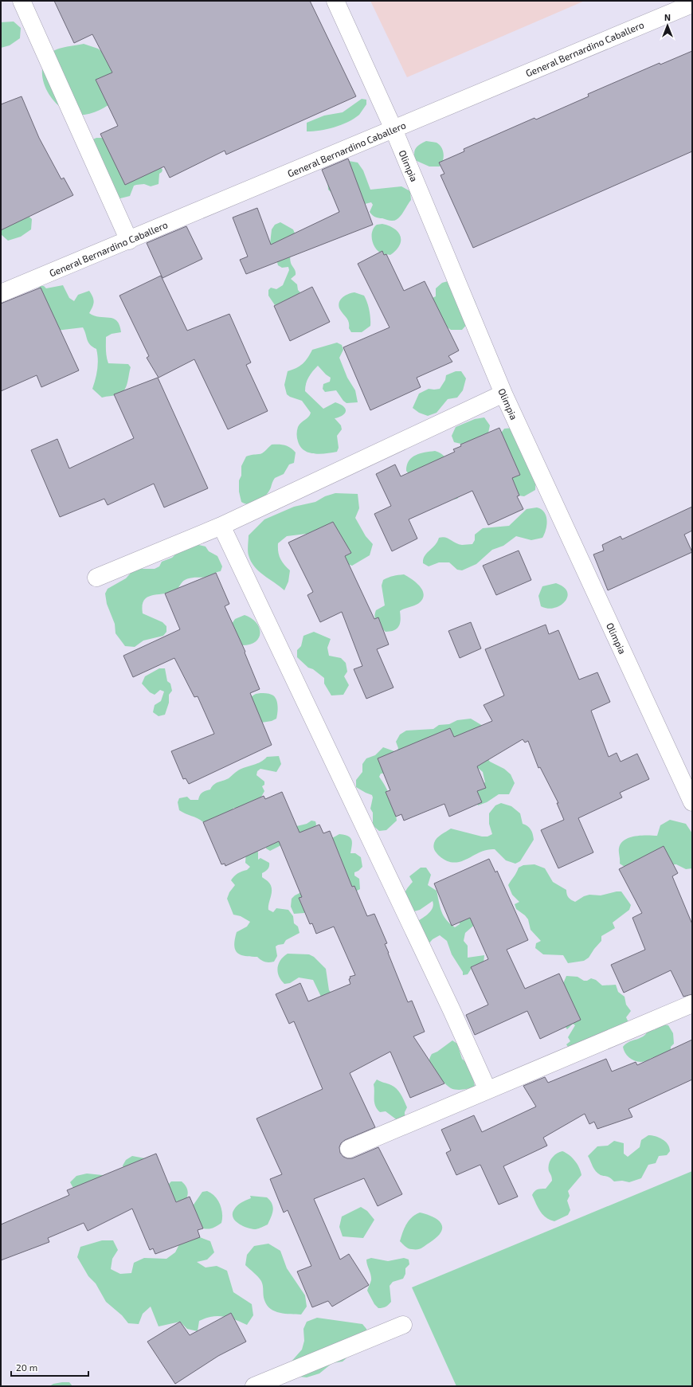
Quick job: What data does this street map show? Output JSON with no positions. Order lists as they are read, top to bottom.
{
  "streets": {
    "street": ["General Bernardino Caballero", "Olimpia"]
  },
  "crossings": [
    ["General Bernardino Caballero", "Olimpia"]
  ],
  "scale_bar": "20 m",
  "north": "top"
}
